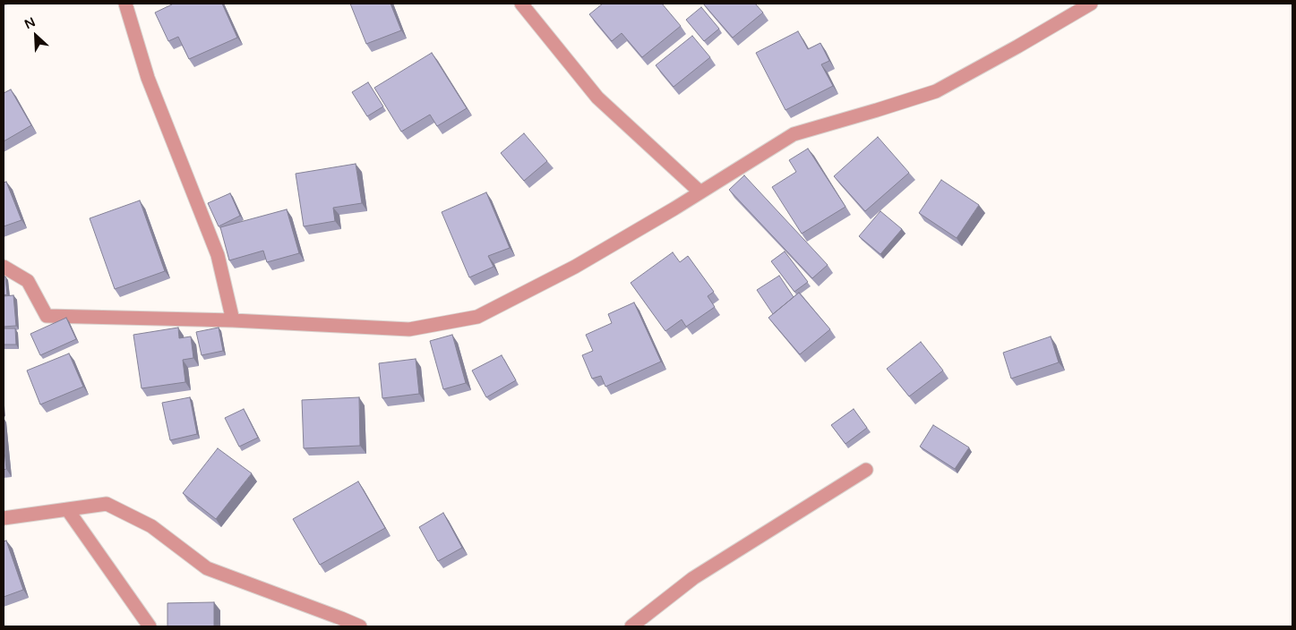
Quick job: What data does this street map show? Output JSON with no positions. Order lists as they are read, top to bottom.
{
  "north": "top left"
}
